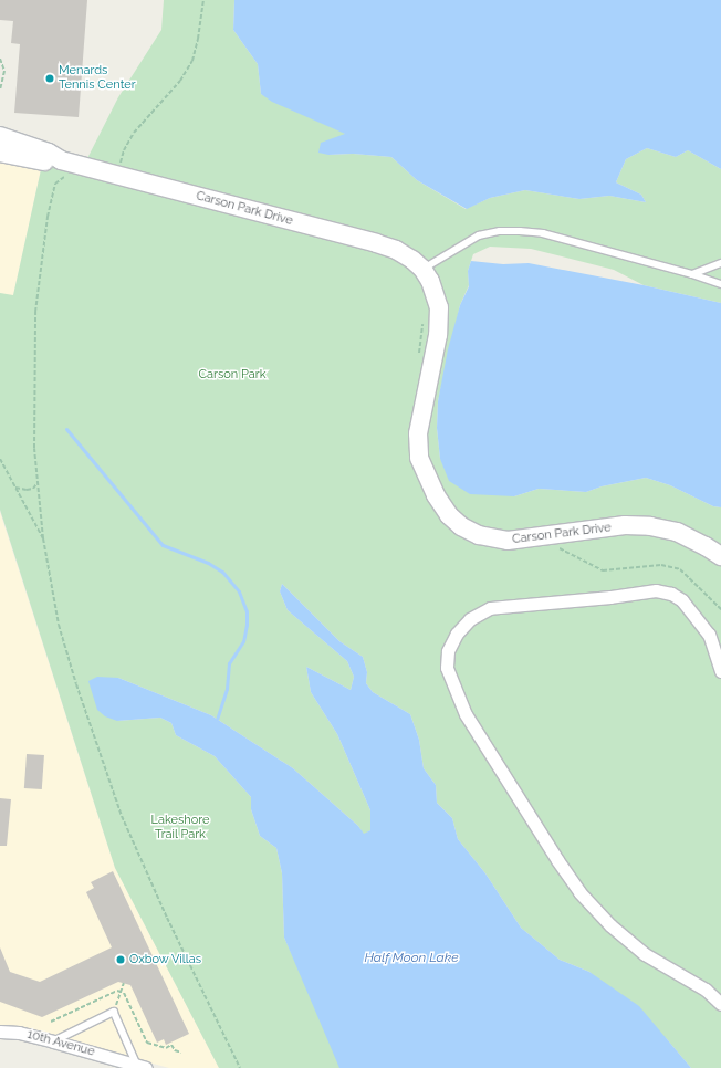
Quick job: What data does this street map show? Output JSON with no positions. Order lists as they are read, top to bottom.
{
  "streets": {
    "street": ["Carson Park Drive", "10th Avenue"]
  },
  "water": ["Half Moon Lake"],
  "parks": ["Carson Park", "Lakeshore Trail Park"],
  "places": ["Menards Tennis Center", "Oxbow Villas"]
}
